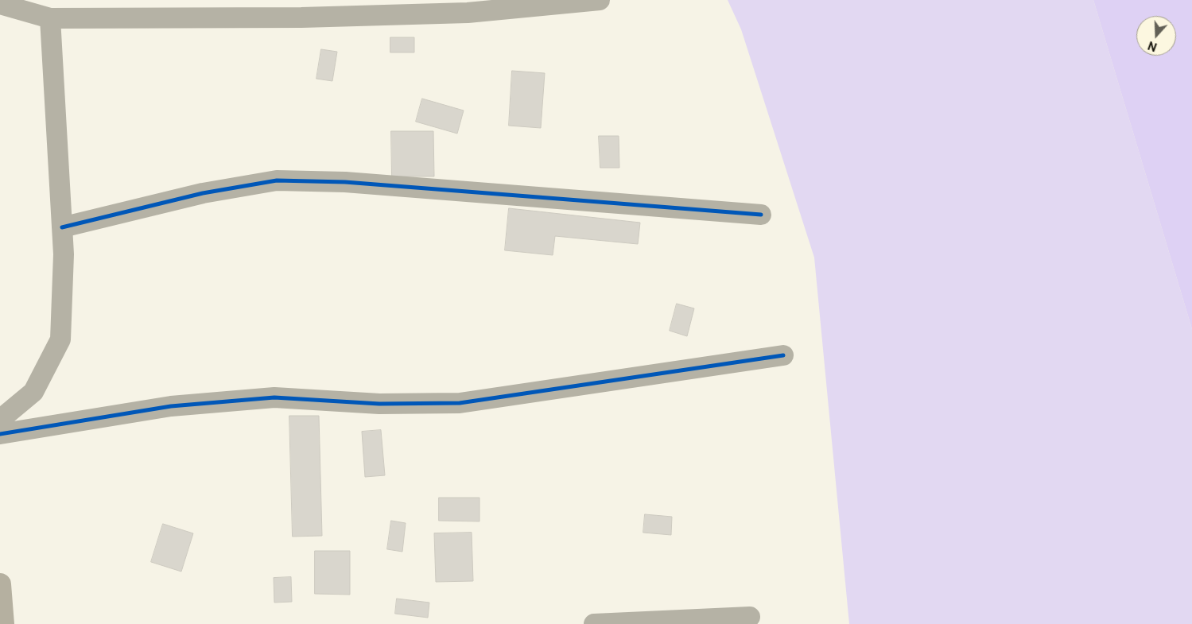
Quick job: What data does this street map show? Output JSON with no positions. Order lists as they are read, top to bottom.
{
  "north": "bottom"
}
